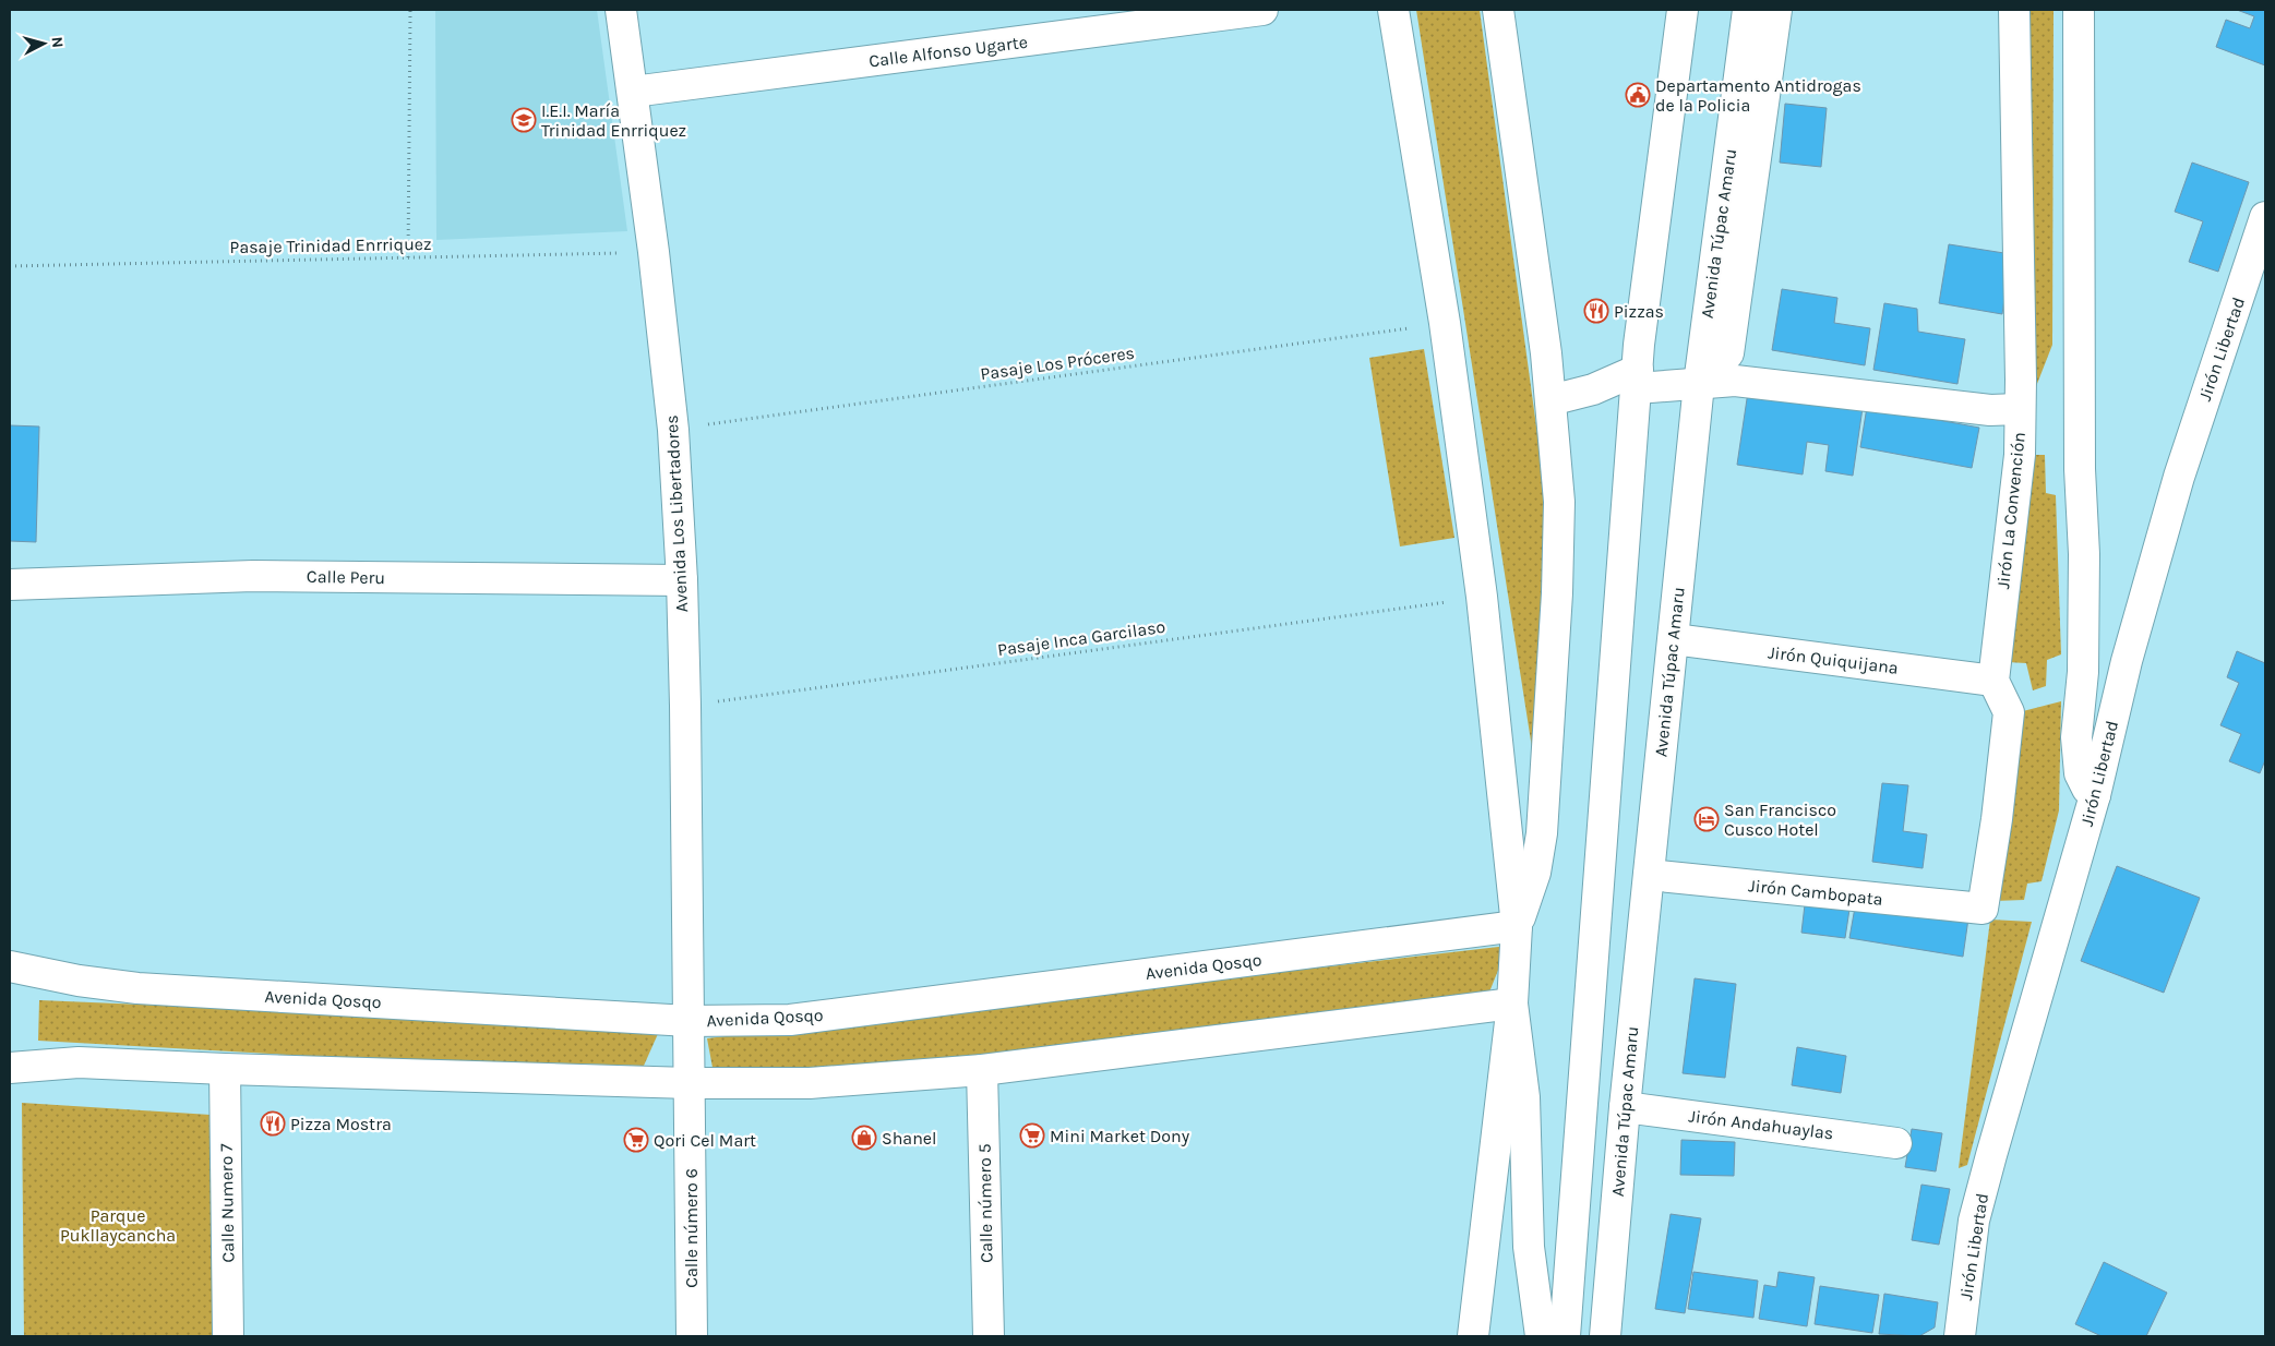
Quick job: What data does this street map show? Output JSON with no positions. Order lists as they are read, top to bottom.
{
  "streets": {
    "street": [
      "Calle Alfonso Ugarte",
      "Avenida Túpac Amaru",
      "Jirón Libertad",
      "Jirón La Convención",
      "Avenida Los Libertadores",
      "Calle Peru",
      "Jirón Quiquijana",
      "Jirón Cambopata",
      "Avenida Qosqo",
      "Jirón Andahuaylas",
      "Calle Numero 7",
      "Calle número 5",
      "Calle número 6"
    ],
    "path": ["Pasaje Trinidad Enrriquez", "Pasaje Los Próceres", "Pasaje Inca Garcilaso"]
  },
  "crossings": [
    ["Calle Alfonso Ugarte", "Avenida Los Libertadores"],
    ["Avenida Túpac Amaru", "Jirón Quiquijana"],
    ["Avenida Túpac Amaru", "Jirón Cambopata"],
    ["Avenida Túpac Amaru", "Jirón Andahuaylas"],
    ["Pasaje Trinidad Enrriquez", "Avenida Los Libertadores"],
    ["Pasaje Los Próceres", "Avenida Los Libertadores"],
    ["Jirón La Convención", "Jirón Quiquijana"],
    ["Jirón La Convención", "Jirón Cambopata"],
    ["Avenida Los Libertadores", "Calle Peru"],
    ["Avenida Los Libertadores", "Pasaje Inca Garcilaso"],
    ["Avenida Los Libertadores", "Avenida Qosqo"],
    ["Avenida Los Libertadores", "Calle número 6"],
    ["Jirón Quiquijana", "Jirón Cambopata"],
    ["Avenida Qosqo", "Calle número 6"]
  ],
  "parks": ["Parque Pukllaycancha"],
  "places": {
    "public building": ["Departamento Antidrogas de la Policia"],
    "school or university": ["I.E.I. María Trinidad Enrriquez"],
    "restaurant": ["Pizzas", "Pizza Mostra"],
    "hotel": ["San Francisco Cusco Hotel"],
    "supermarket": ["Mini Market Dony", "Qori Cel Mart"],
    "shop": ["Shanel"]
  },
  "north": "right"
}
